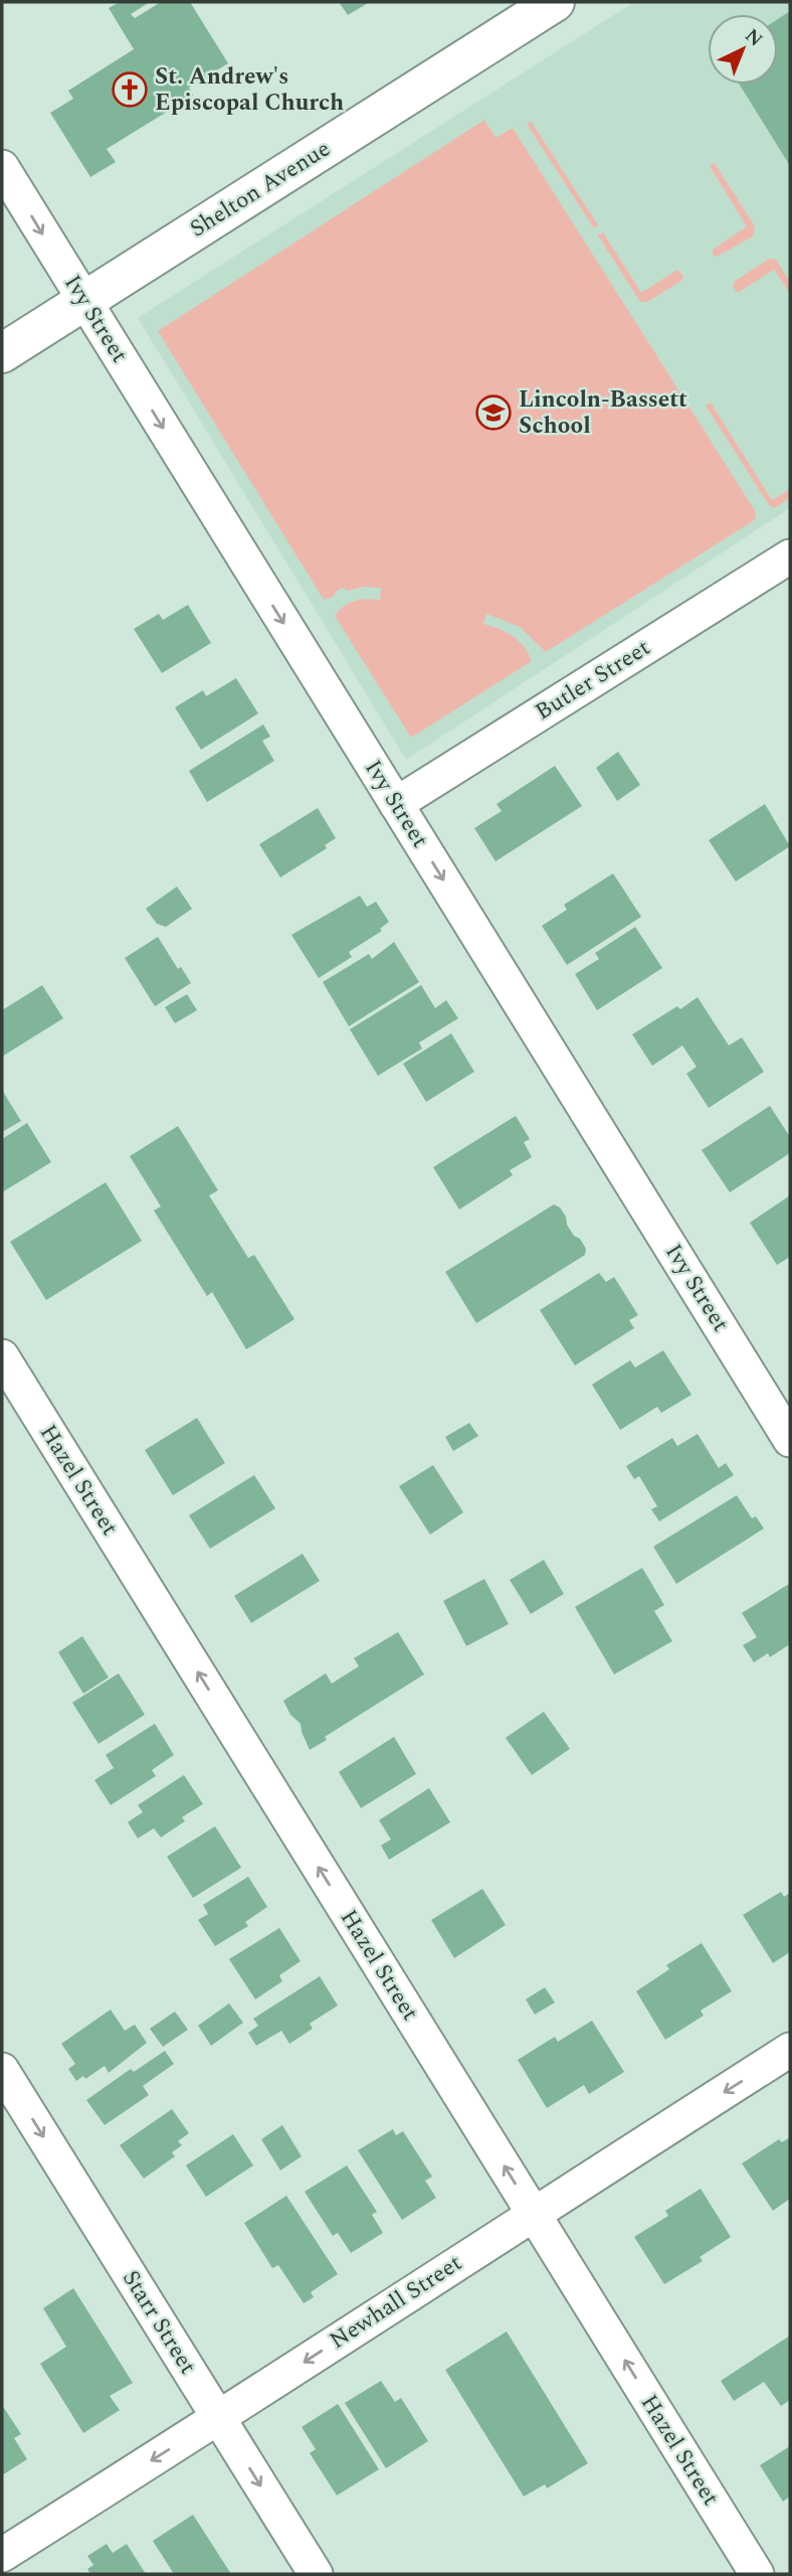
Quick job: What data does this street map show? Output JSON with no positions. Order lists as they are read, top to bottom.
{
  "streets": {
    "street": [
      "Shelton Avenue",
      "Ivy Street",
      "Butler Street",
      "Hazel Street",
      "Newhall Street",
      "Starr Street"
    ]
  },
  "crossings": [
    ["Shelton Avenue", "Ivy Street"],
    ["Ivy Street", "Butler Street"],
    ["Hazel Street", "Newhall Street"],
    ["Newhall Street", "Starr Street"]
  ],
  "one_way": [
    "Ivy Street",
    "Hazel Street",
    "Newhall Street",
    "Starr Street"
  ],
  "places": {
    "church": ["St. Andrew's Episcopal Church"],
    "school or university": ["Lincoln-Bassett School"]
  },
  "north": "top right"
}
